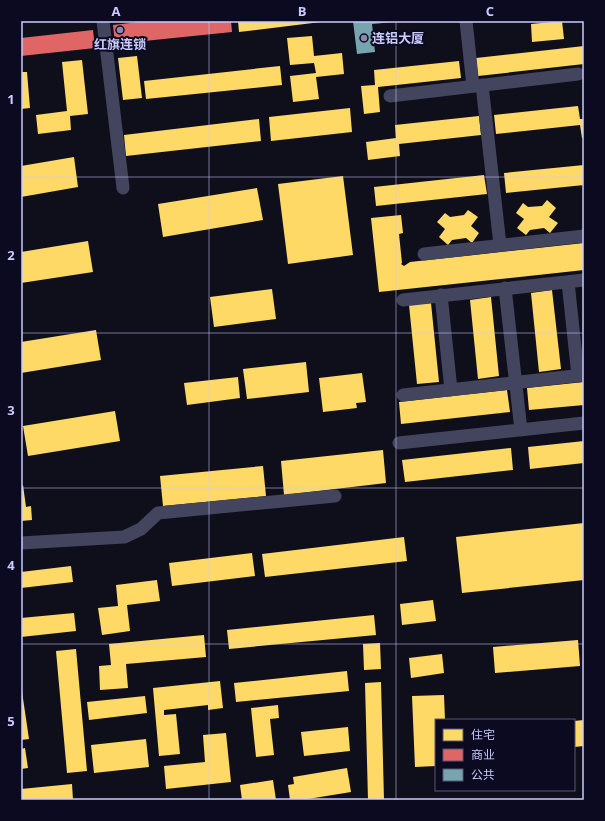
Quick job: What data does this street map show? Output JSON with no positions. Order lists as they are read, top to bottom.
{
  "places": ["红旗连锁", "连铝大厦"],
  "legend": ["住宅", "商业", "公共"],
  "grid": {
    "columns": ["A", "B", "C"],
    "rows": [
      "1",
      "2",
      "3",
      "4",
      "5"
    ]
  }
}
